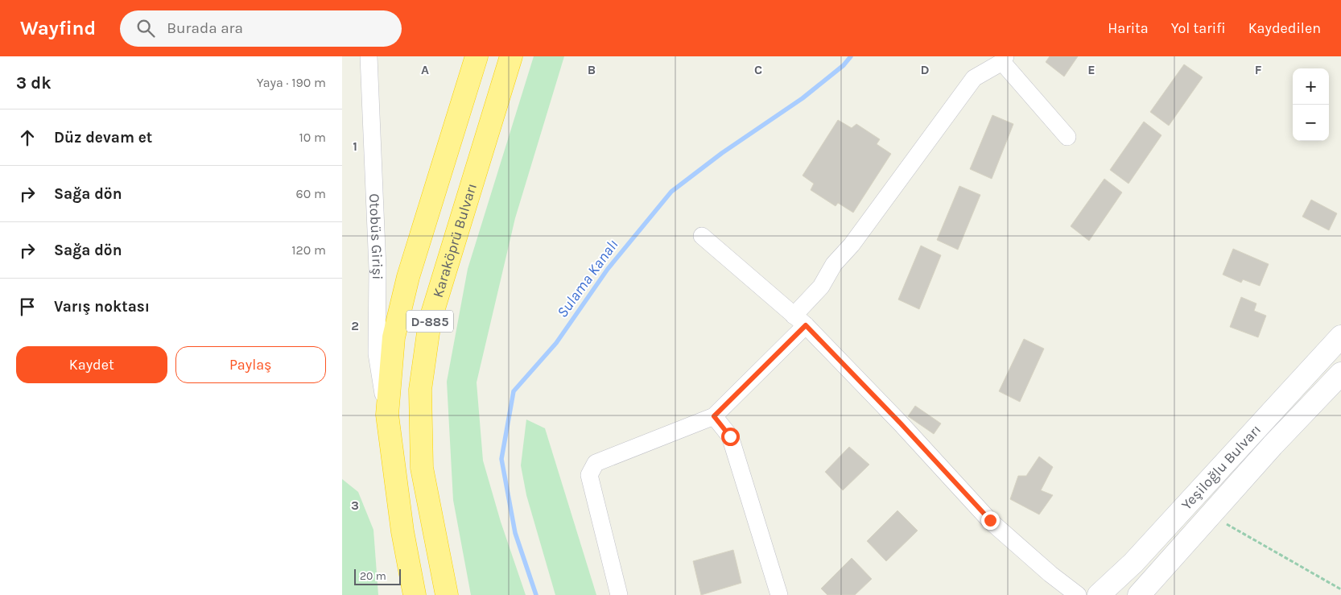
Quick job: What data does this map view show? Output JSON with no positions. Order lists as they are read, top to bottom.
{
  "streets": {
    "highway": ["Karaköprü Bulvarı", "D-885"],
    "main road": ["Yeşiloğlu Bulvarı"],
    "street": ["Otobüs Girişi"]
  },
  "crossings": [
    ["Otobüs Girişi", "D-885"]
  ],
  "water": ["Sulama Kanalı"],
  "scale_bar": "20 m",
  "page": {
    "header": "Wayfind",
    "search": "Burada ara",
    "nav": ["Harita", "Yol tarifi", "Kaydedilen"],
    "heading": ["3 dk", "Yaya · 190 m"],
    "map_buttons": ["+", "−"],
    "list": [
      ["Düz devam et", "10 m"],
      ["Sağa dön", "60 m"],
      ["Sağa dön", "120 m"],
      "Varış noktası"
    ],
    "buttons": ["Kaydet", "Paylaş"],
    "scale": "20 m"
  },
  "grid": {
    "columns": [
      "A",
      "B",
      "C",
      "D",
      "E",
      "F"
    ],
    "rows": ["1", "2", "3"]
  }
}
